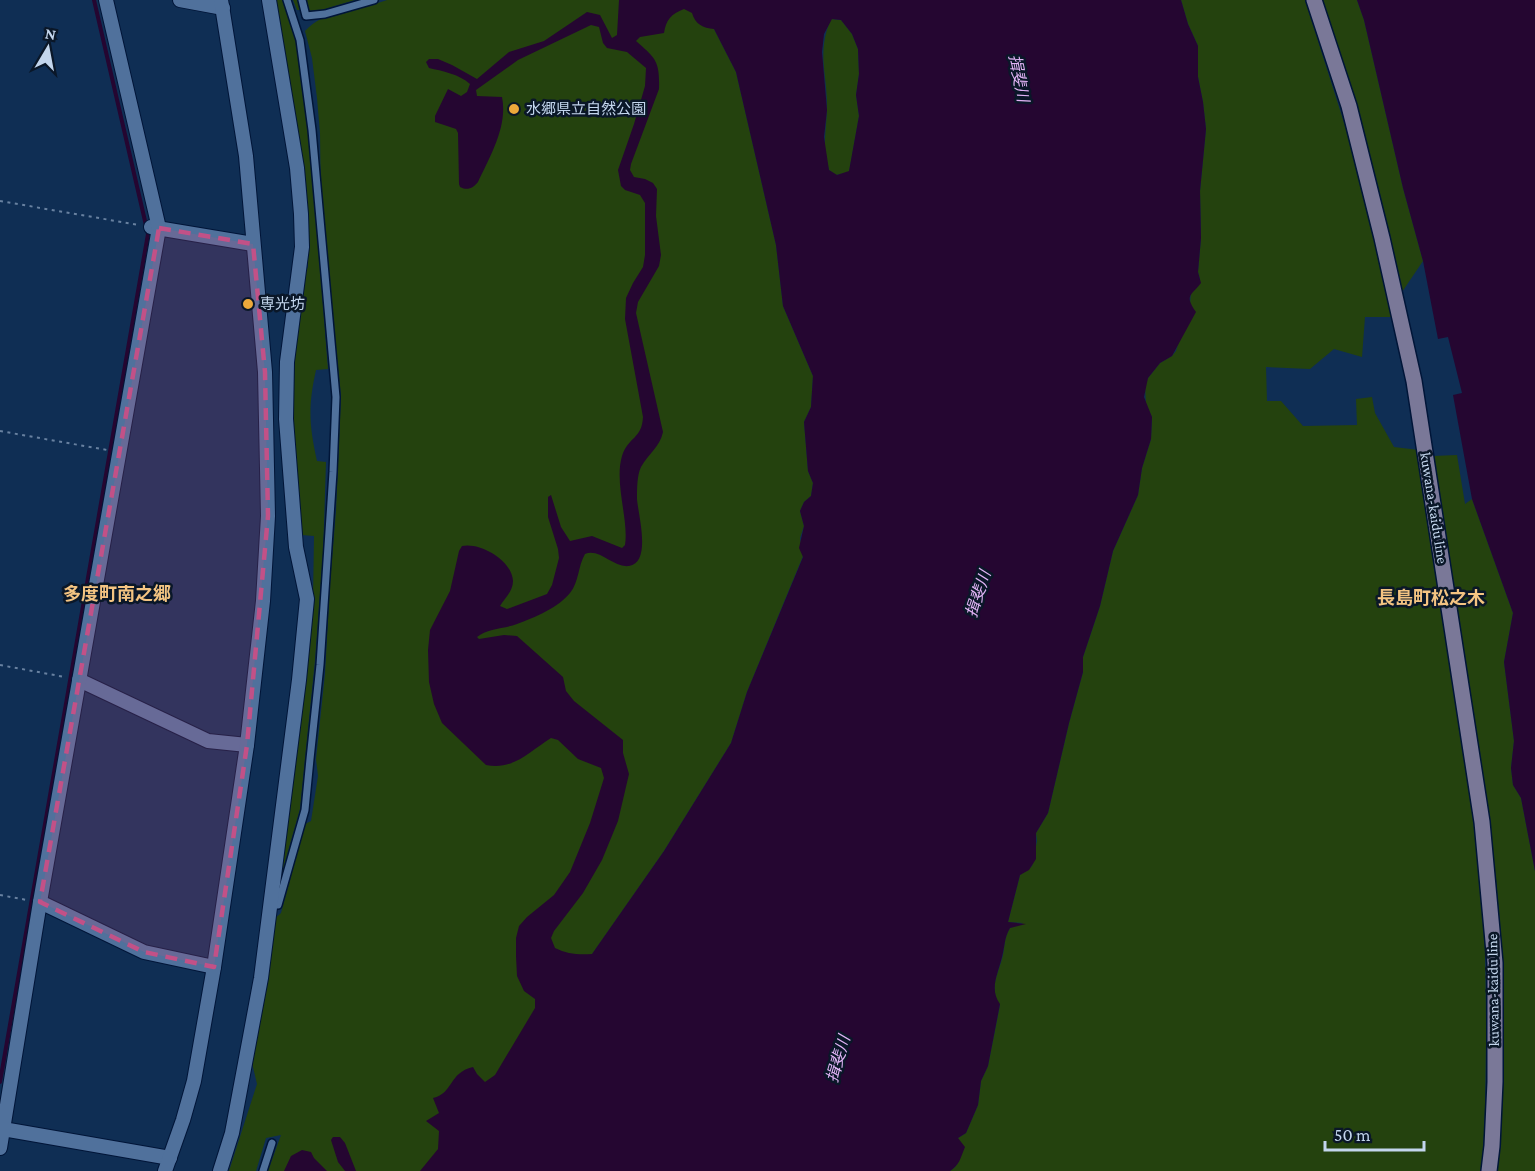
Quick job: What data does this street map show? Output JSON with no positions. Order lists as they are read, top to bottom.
{
  "streets": {
    "main road": ["kuwana-kaidu line"]
  },
  "districts": ["多度町南之郷", "長島町松之木"],
  "water": ["揖斐川"],
  "places": ["水郷県立自然公園", "専光坊"],
  "scale_bar": "50 m",
  "north": "top"
}
